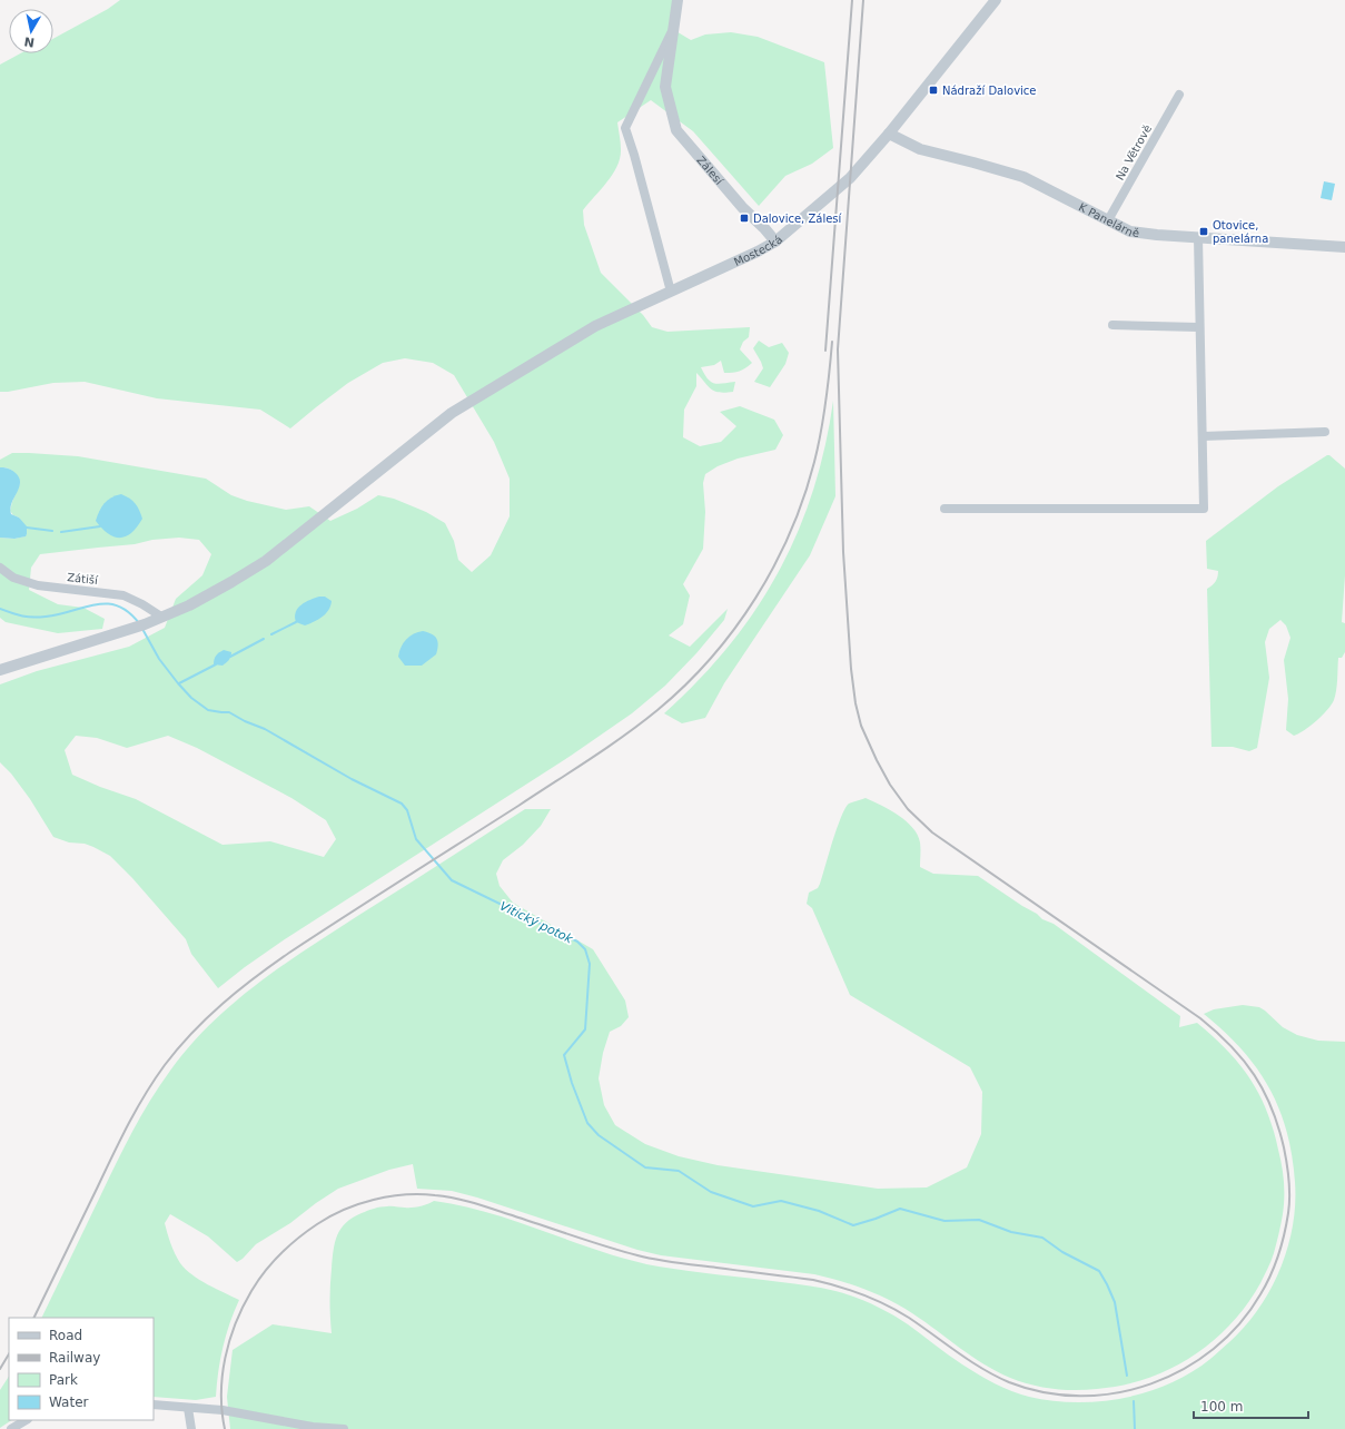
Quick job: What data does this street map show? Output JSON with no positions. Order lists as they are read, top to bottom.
{
  "streets": {
    "street": [
      "Na Větrově",
      "Zálesí",
      "K Panelárně",
      "Mostecká",
      "Zátiší"
    ]
  },
  "crossings": [
    ["Na Větrově", "K Panelárně"],
    ["Zálesí", "Mostecká"],
    ["K Panelárně", "Mostecká"],
    ["Mostecká", "Zátiší"]
  ],
  "water": ["Vitický potok"],
  "places": {
    "transit": ["Nádraží Dalovice", "Dalovice, Zálesí", "Otovice, panelárna"]
  },
  "legend": [
    "Road",
    "Railway",
    "Park",
    "Water"
  ],
  "scale_bar": "100 m",
  "north": "bottom"
}
